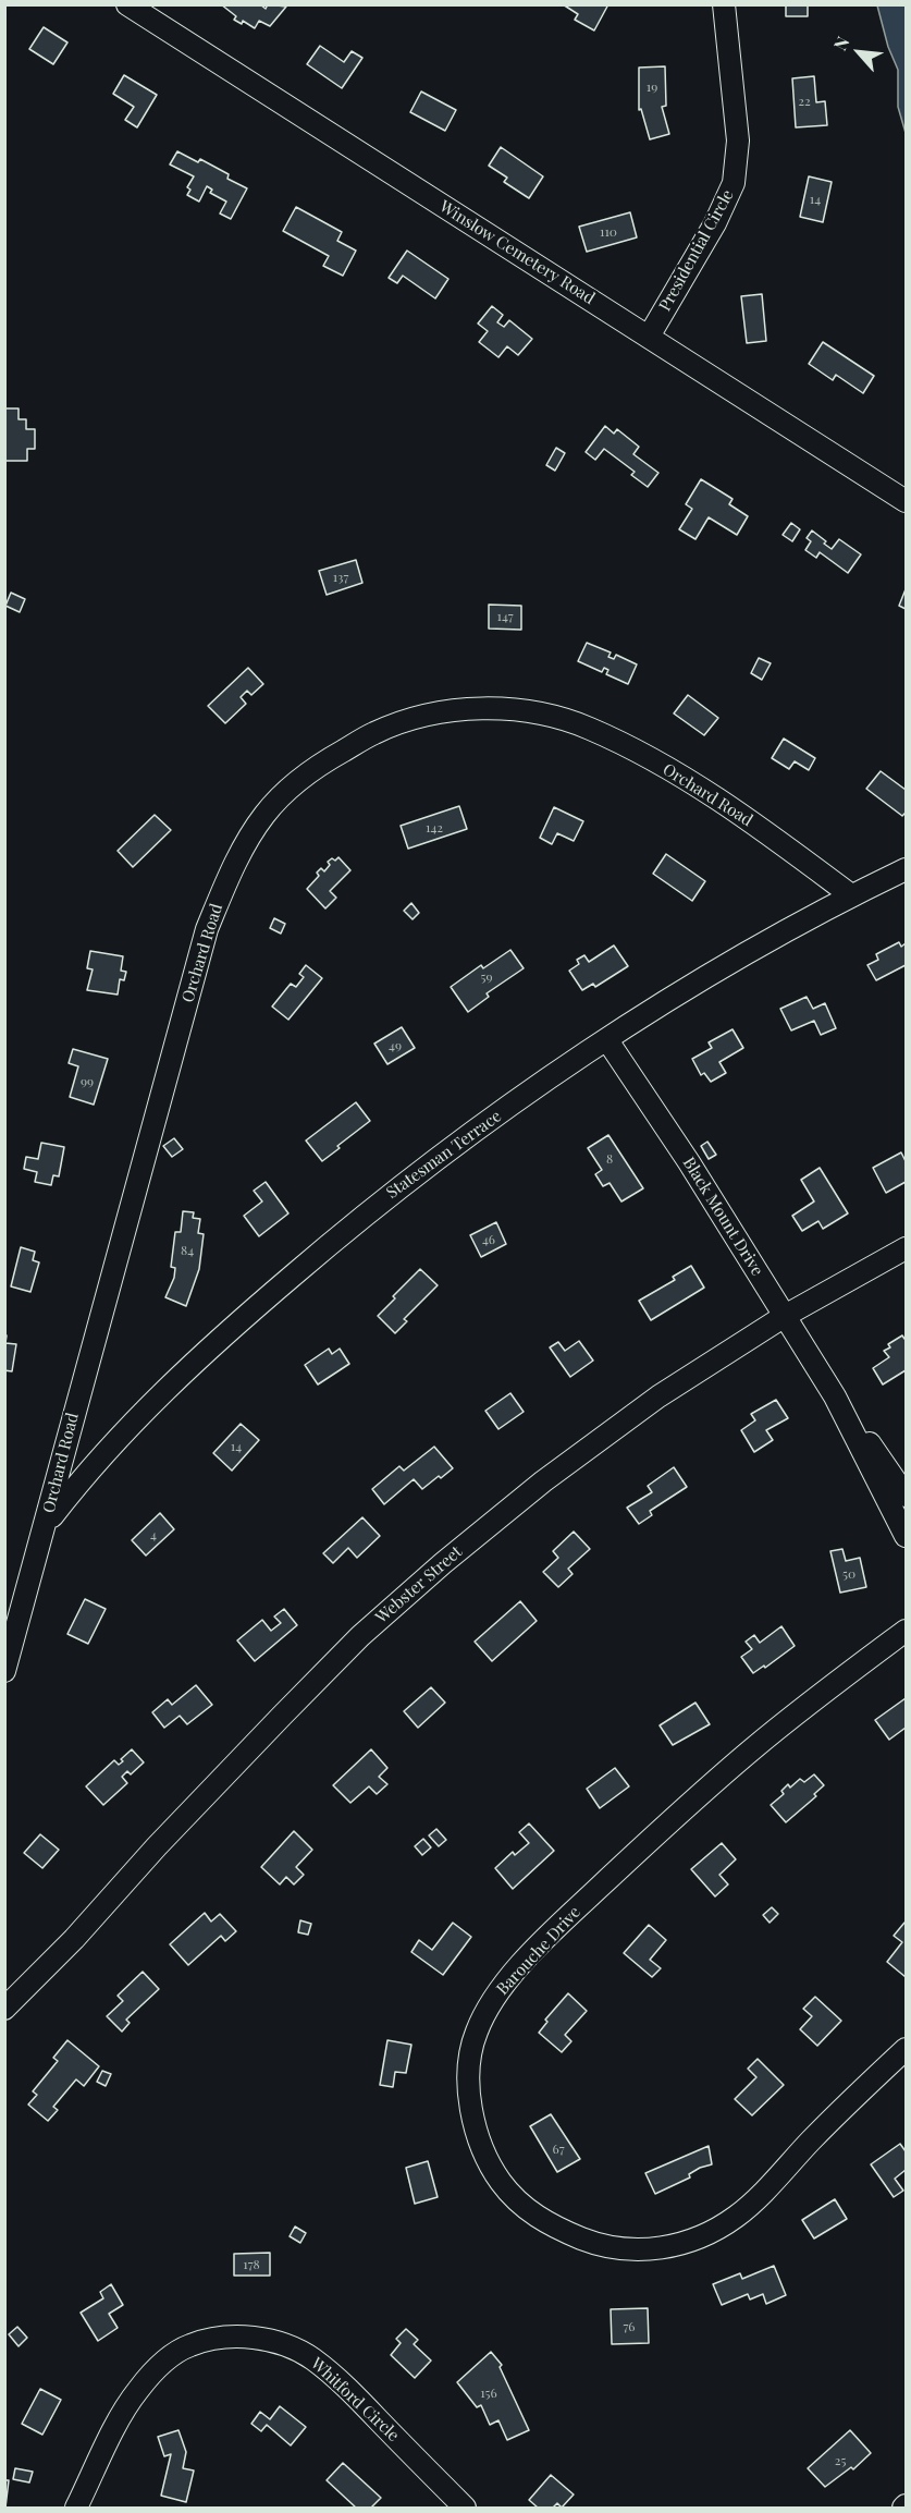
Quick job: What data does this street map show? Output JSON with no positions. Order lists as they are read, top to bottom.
{
  "streets": {
    "street": [
      "Presidential Circle",
      "Winslow Cemetery Road",
      "Orchard Road",
      "Statesman Terrace",
      "Black Mount Drive",
      "Webster Street",
      "Barouche Drive",
      "Whitford Circle"
    ]
  },
  "crossings": [
    ["Presidential Circle", "Winslow Cemetery Road"],
    ["Orchard Road", "Statesman Terrace"],
    ["Statesman Terrace", "Black Mount Drive"],
    ["Black Mount Drive", "Webster Street"]
  ],
  "house_numbers": [
    "19",
    "22",
    "14",
    "110",
    "137",
    "147",
    "142",
    "59",
    "49",
    "99",
    "8",
    "46",
    "84",
    "14",
    "4",
    "50",
    "67",
    "178",
    "76",
    "156",
    "25"
  ],
  "north": "top left"
}
